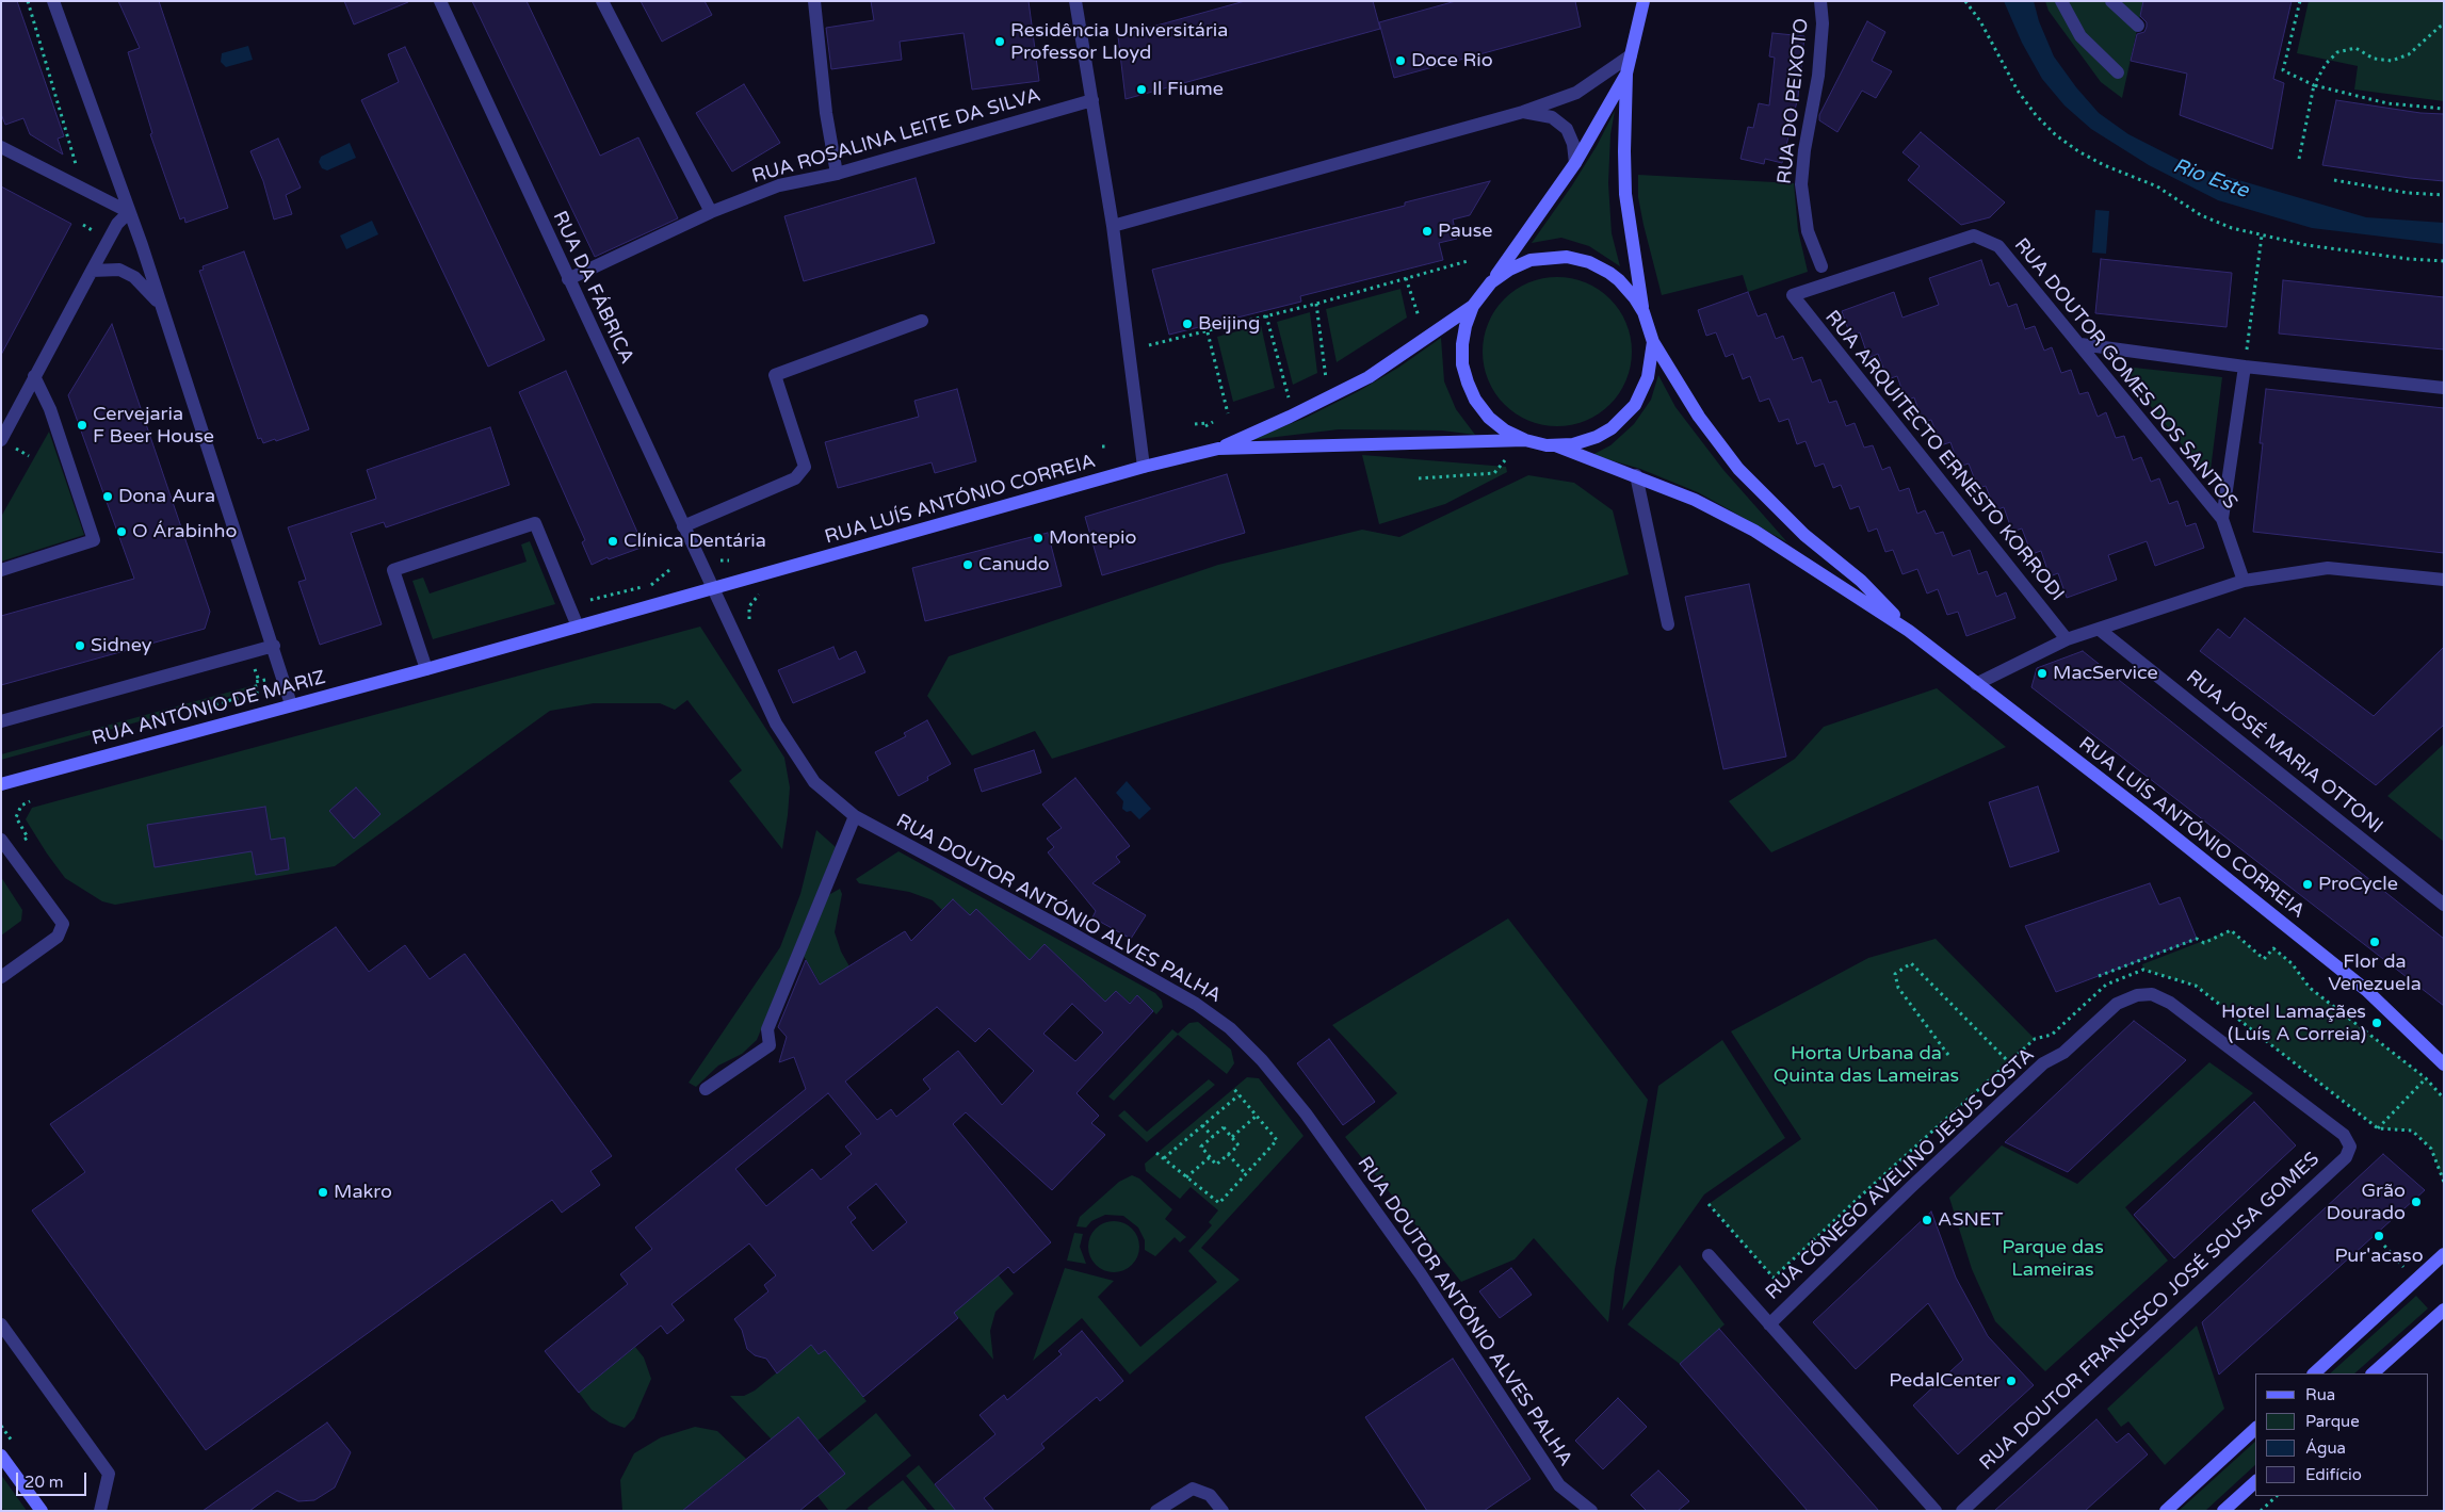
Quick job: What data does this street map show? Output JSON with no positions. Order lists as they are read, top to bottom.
{
  "streets": {
    "street": [
      "RUA DO PEIXOTO",
      "RUA ROSALINA LEITE DA SILVA",
      "RUA DA FÁBRICA",
      "RUA DOUTOR GOMES DOS SANTOS",
      "RUA ARQUITECTO ERNESTO KORRODI",
      "RUA LUÍS ANTÓNIO CORREIA",
      "RUA ANTÓNIO DE MARIZ",
      "RUA JOSÉ MARIA OTTONI",
      "RUA DOUTOR ANTÓNIO ALVES PALHA",
      "RUA CÓNEGO AVELINO JESUS COSTA",
      "RUA DOUTOR FRANCISCO JOSÉ SOUSA GOMES"
    ]
  },
  "crossings": [
    ["RUA ROSALINA LEITE DA SILVA", "RUA DA FÁBRICA"],
    ["RUA DA FÁBRICA", "RUA LUÍS ANTÓNIO CORREIA"],
    ["RUA DA FÁBRICA", "RUA ANTÓNIO DE MARIZ"],
    ["RUA DA FÁBRICA", "RUA DOUTOR ANTÓNIO ALVES PALHA"],
    ["RUA DOUTOR GOMES DOS SANTOS", "RUA ARQUITECTO ERNESTO KORRODI"],
    ["RUA LUÍS ANTÓNIO CORREIA", "RUA ANTÓNIO DE MARIZ"],
    ["RUA LUÍS ANTÓNIO CORREIA", "RUA DOUTOR ANTÓNIO ALVES PALHA"],
    ["RUA ANTÓNIO DE MARIZ", "RUA DOUTOR ANTÓNIO ALVES PALHA"],
    ["RUA CÓNEGO AVELINO JESUS COSTA", "RUA DOUTOR FRANCISCO JOSÉ SOUSA GOMES"]
  ],
  "water": ["Rio Este"],
  "parks": ["Horta Urbana da Quinta das Lameiras", "Parque das Lameiras"],
  "places": [
    "Residência Universitária Professor Lloyd",
    "Doce Rio",
    "Il Fiume",
    "Pause",
    "Beijing",
    "Cervejaria F Beer House",
    "Dona Aura",
    "O Árabinho",
    "Montepio",
    "Clínica Dentária",
    "Canudo",
    "Sidney",
    "MacService",
    "ProCycle",
    "Flor da Venezuela",
    "Hotel Lamaçães (Luís A Correia)",
    "Makro",
    "Grão Dourado",
    "ASNET",
    "Pur'acaso",
    "PedalCenter"
  ],
  "legend": [
    "Rua",
    "Parque",
    "Água",
    "Edifício"
  ],
  "scale_bar": "20 m"
}
